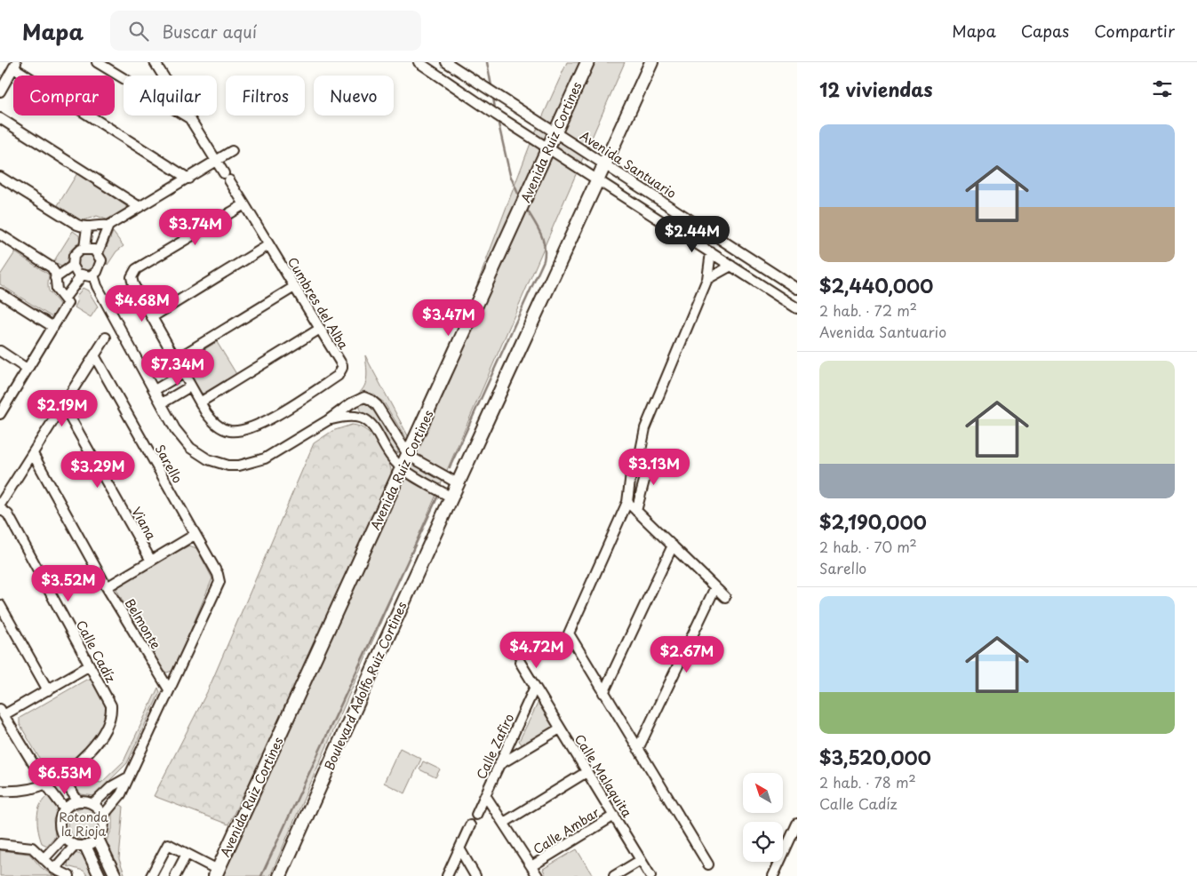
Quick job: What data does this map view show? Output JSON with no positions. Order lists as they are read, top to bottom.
{
  "streets": {
    "main road": ["Avenida Ruiz Cortines", "Boulevard Adolfo Ruiz Cortines"],
    "street": [
      "Avenida Santuario",
      "Cumbres del Alba",
      "Sarello",
      "Viana",
      "Belmonte",
      "Calle Cadíz",
      "Calle Zafiro",
      "Calle Malaquita",
      "Calle Ambar"
    ]
  },
  "crossings": [
    ["Avenida Ruiz Cortines", "Avenida Santuario"],
    ["Sarello", "Belmonte"],
    ["Calle Zafiro", "Calle Malaquita"],
    ["Calle Malaquita", "Calle Ambar"]
  ],
  "parks": ["Rotonda la Rioja"],
  "north": "top left",
  "page": {
    "header": "Mapa",
    "search": "Buscar aquí",
    "nav": ["Mapa", "Capas", "Compartir"],
    "heading": "12 viviendas",
    "chip": [
      "Comprar",
      "Alquilar",
      "Filtros",
      "Nuevo"
    ],
    "list": [
      {
        "name": "$2,440,000",
        "note": "2 hab. · 72 m² · Avenida Santuario"
      },
      {
        "name": "$2,190,000",
        "note": "2 hab. · 70 m² · Sarello"
      },
      {
        "name": "$3,520,000",
        "note": "2 hab. · 78 m² · Calle Cadíz"
      }
    ],
    "price": [
      "$3.74M",
      "$2.44M",
      "$4.68M",
      "$3.47M",
      "$7.34M",
      "$2.19M",
      "$3.13M",
      "$3.29M",
      "$3.52M",
      "$4.72M",
      "$2.67M",
      "$6.53M"
    ]
  }
}
